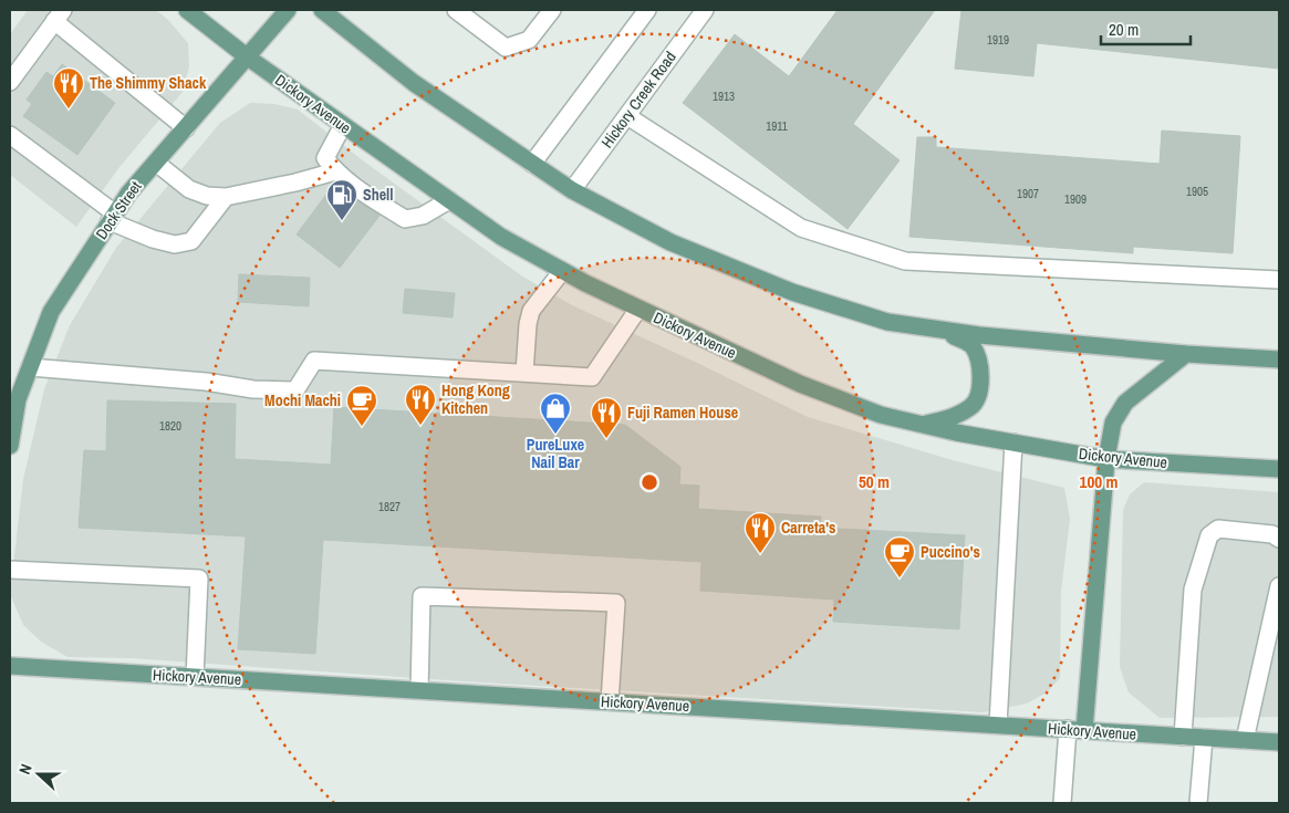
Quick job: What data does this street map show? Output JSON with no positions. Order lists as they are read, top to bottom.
{
  "streets": {
    "main road": ["Dickory Avenue", "Dock Street", "Hickory Avenue"],
    "street": ["Hickory Creek Road"]
  },
  "crossings": [
    ["Dickory Avenue", "Dock Street"]
  ],
  "places": {
    "restaurant": [
      "The Shimmy Shack",
      "Hong Kong Kitchen",
      "Fuji Ramen House",
      "Carreta's"
    ],
    "fuel station": ["Shell"],
    "cafe": ["Mochi Machi", "Puccino's"],
    "shop": ["PureLuxe Nail Bar"]
  },
  "house_numbers": [
    "1919",
    "1913",
    "1911",
    "1905",
    "1907",
    "1909",
    "1820",
    "1827"
  ],
  "scale_bar": "20 m",
  "north": "left",
  "rings": ["50 m", "100 m"]
}
